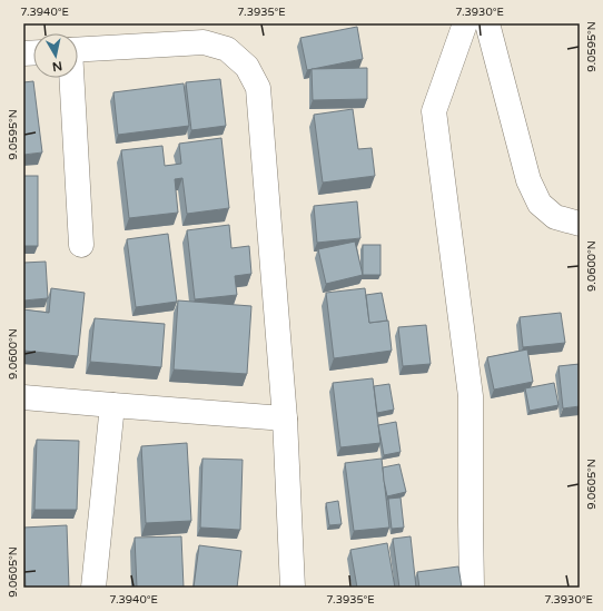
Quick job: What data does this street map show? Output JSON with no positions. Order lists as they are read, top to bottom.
{
  "north": "bottom",
  "coordinates": [
    "7.3940°E",
    "7.3935°E",
    "7.3930°E",
    "9.0595°N",
    "9.0600°N",
    "9.0605°N"
  ]
}
